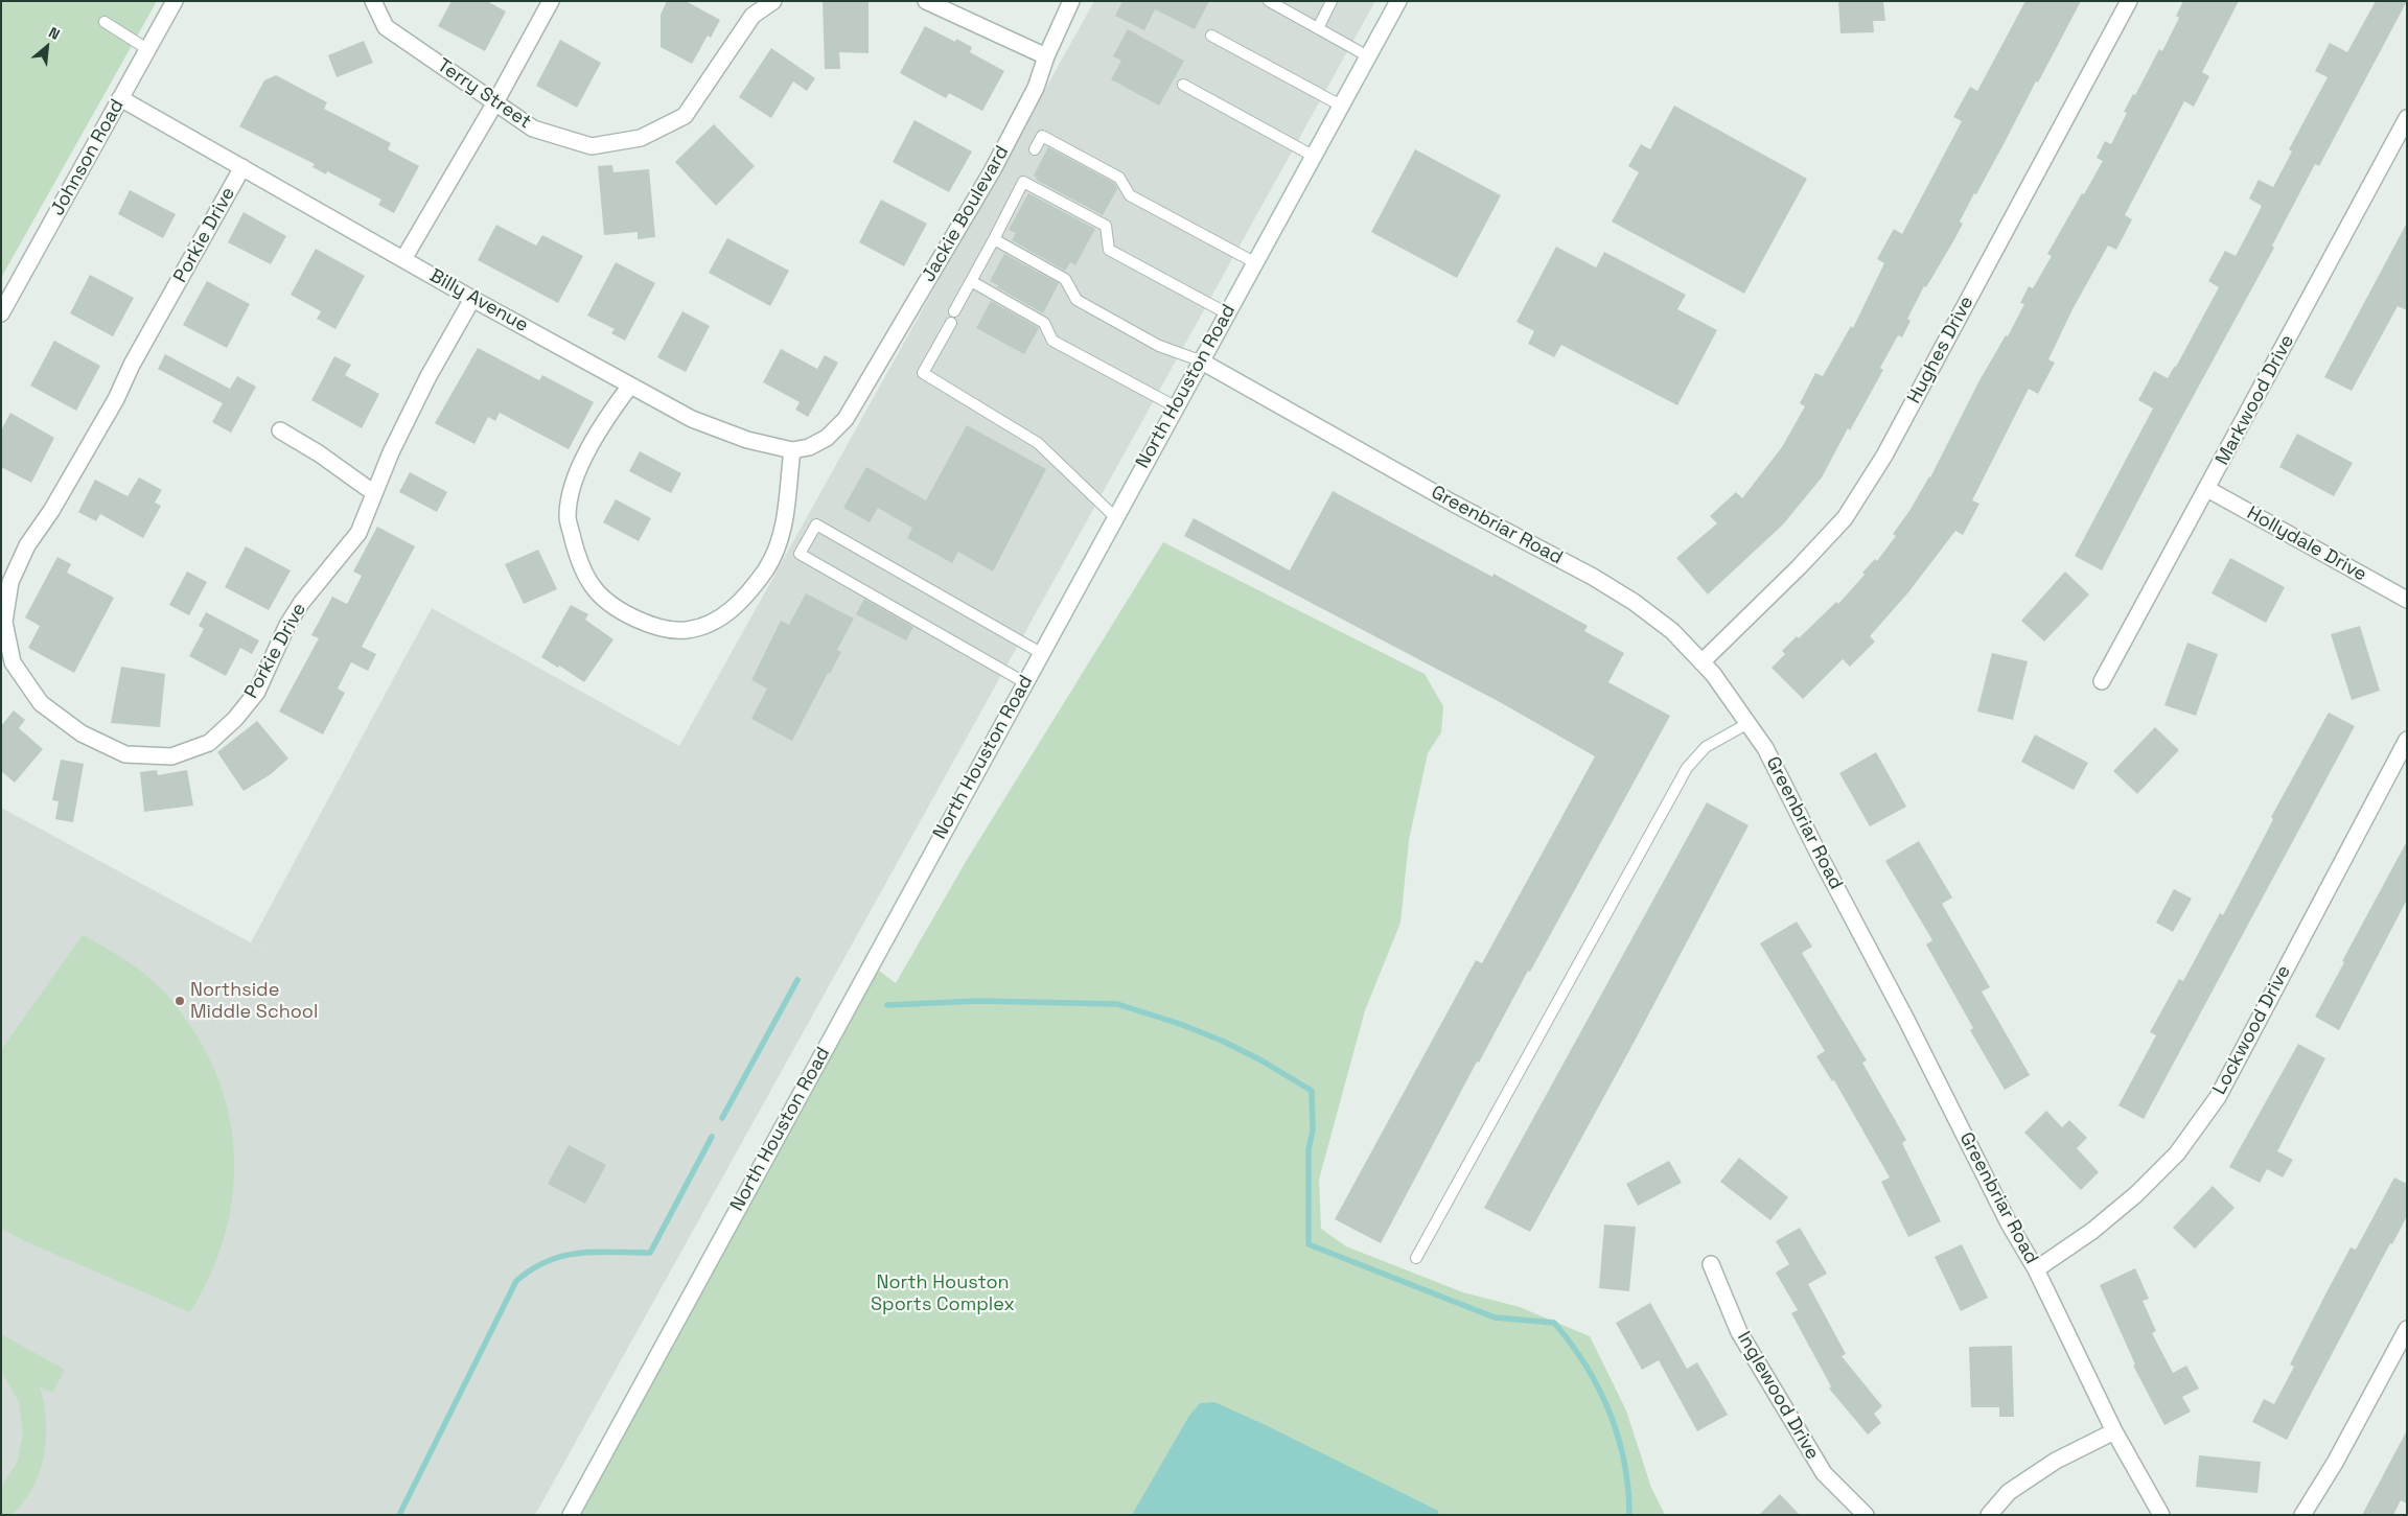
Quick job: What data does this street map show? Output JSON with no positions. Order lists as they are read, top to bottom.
{
  "streets": {
    "street": [
      "Terry Street",
      "Johnson Road",
      "Jackie Boulevard",
      "Porkie Drive",
      "Billy Avenue",
      "Hughes Drive",
      "North Houston Road",
      "Markwood Drive",
      "Greenbriar Road",
      "Hollydale Drive",
      "Lockwood Drive",
      "Inglewood Drive"
    ]
  },
  "crossings": [
    ["Johnson Road", "Billy Avenue"],
    ["Jackie Boulevard", "Billy Avenue"],
    ["Porkie Drive", "Billy Avenue"],
    ["Hughes Drive", "Greenbriar Road"],
    ["North Houston Road", "Greenbriar Road"],
    ["Markwood Drive", "Hollydale Drive"],
    ["Greenbriar Road", "Lockwood Drive"]
  ],
  "parks": ["North Houston Sports Complex"],
  "places": ["Northside Middle School"],
  "north": "top right"
}
